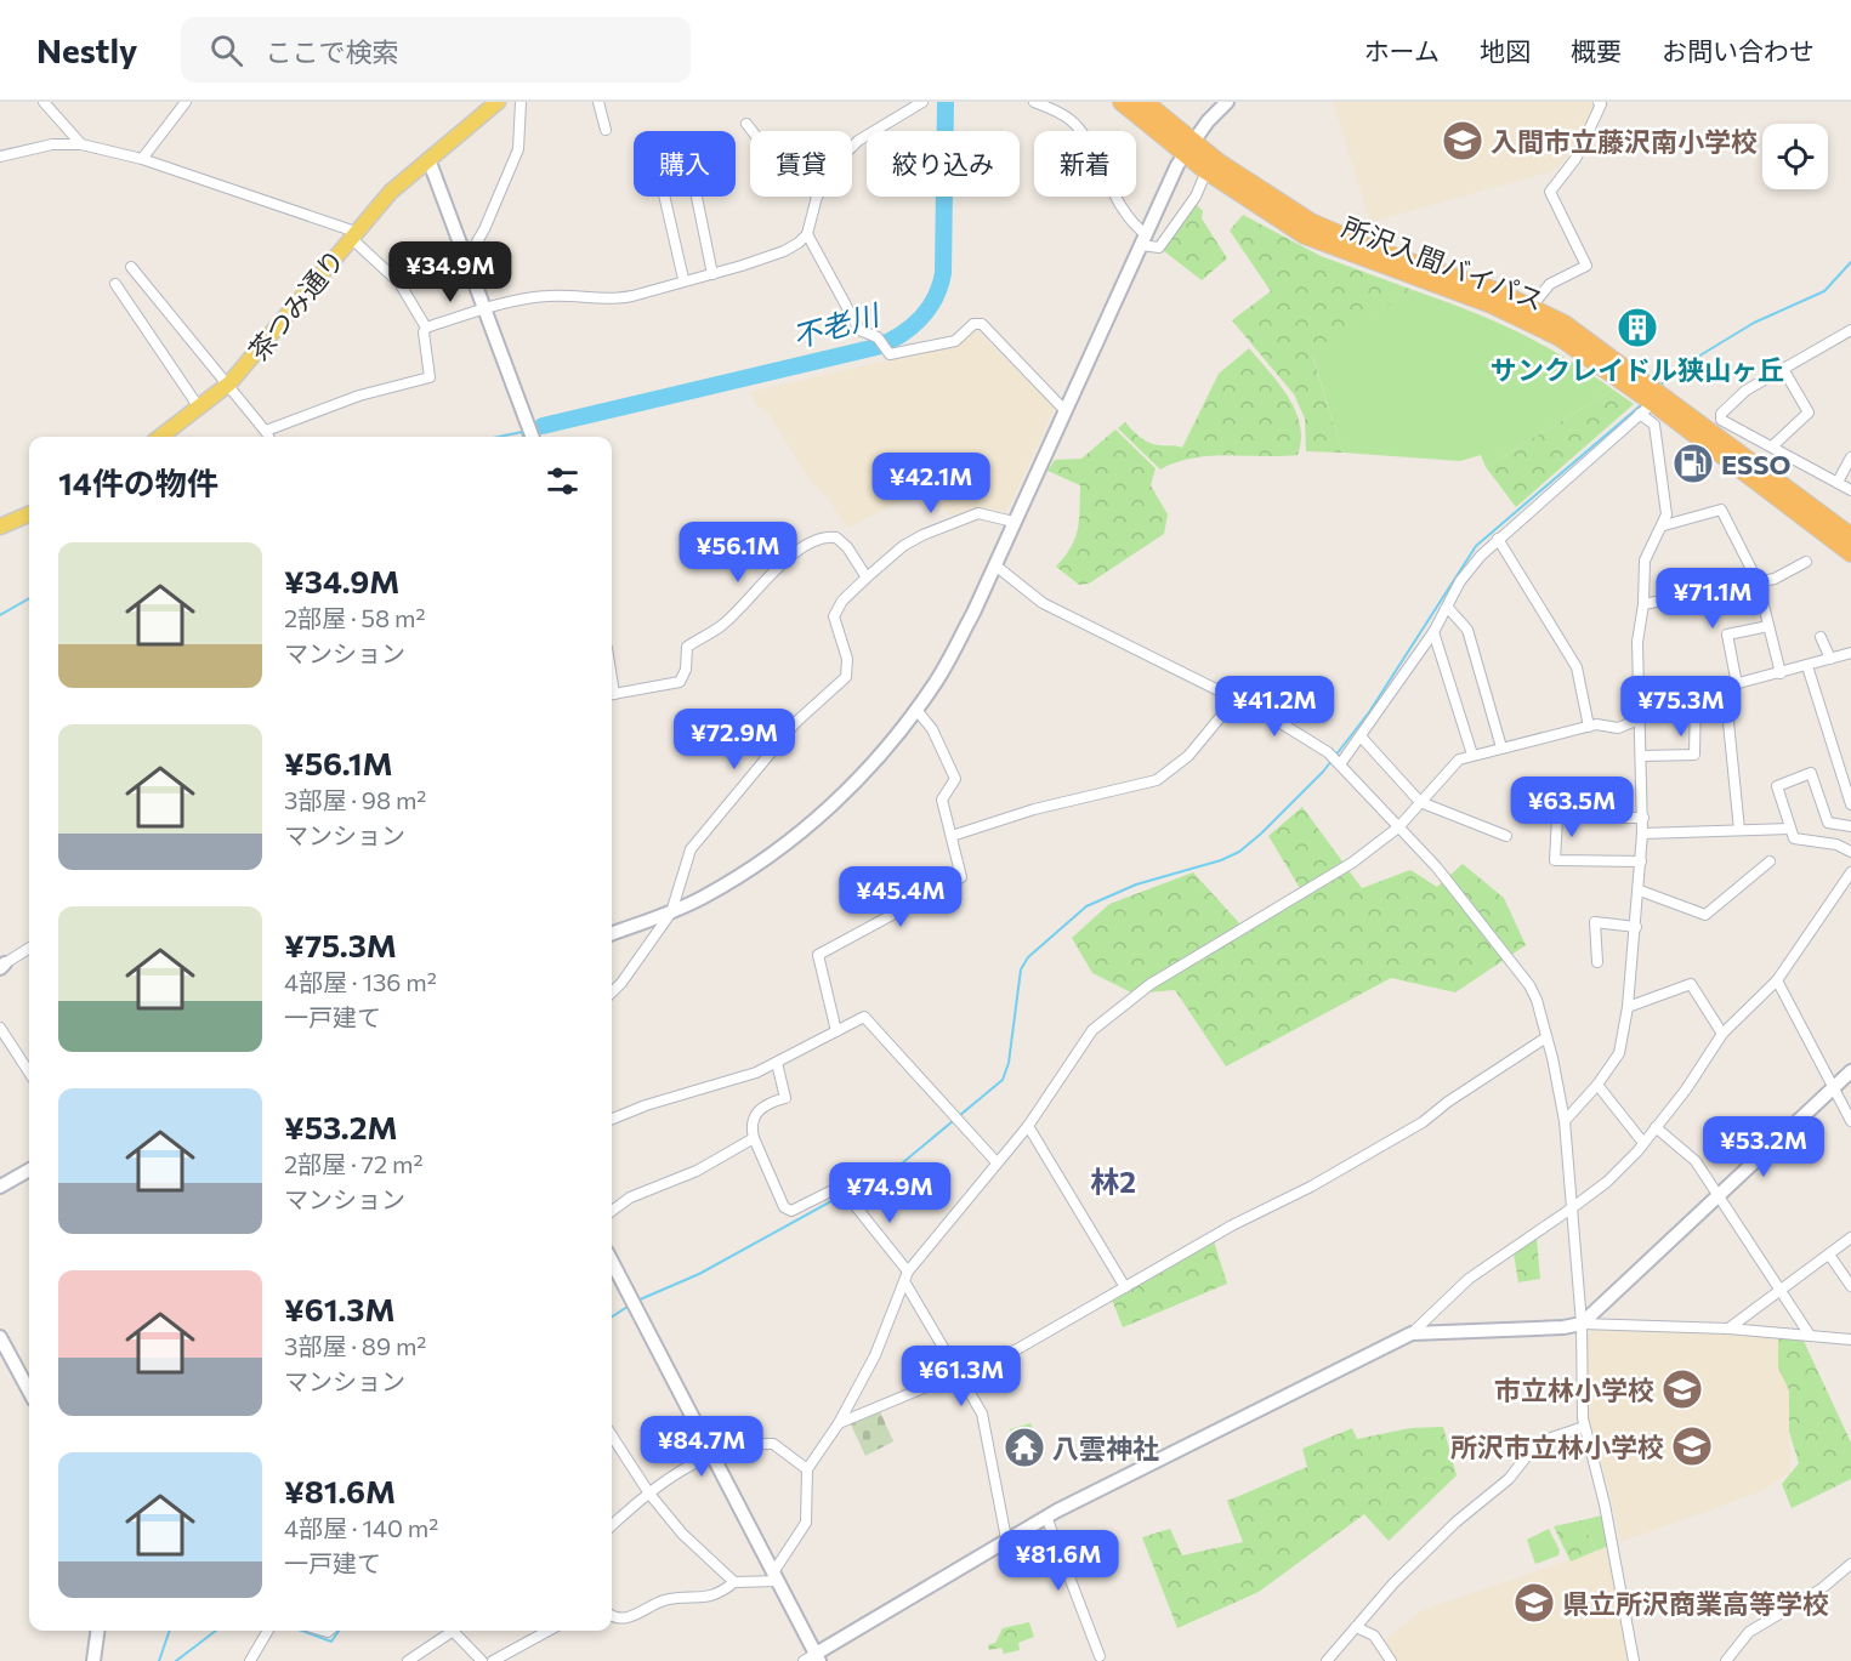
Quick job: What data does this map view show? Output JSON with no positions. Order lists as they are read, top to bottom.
{
  "streets": {
    "highway": ["所沢入間バイパス"],
    "main road": ["茶つみ通り"]
  },
  "districts": ["林2"],
  "water": ["不老川"],
  "places": {
    "school or university": [
      "入間市立藤沢南小学校",
      "市立林小学校",
      "所沢市立林小学校",
      "県立所沢商業高等学校"
    ],
    "building": ["サンクレイドル狭山ヶ丘"],
    "fuel station": ["ESSO"],
    "temple": ["八雲神社"]
  },
  "page": {
    "header": "Nestly",
    "search": "ここで検索",
    "nav": [
      "ホーム",
      "地図",
      "概要",
      "お問い合わせ"
    ],
    "chip": [
      "購入",
      "賃貸",
      "絞り込み",
      "新着"
    ],
    "price": [
      "¥34.9M",
      "¥42.1M",
      "¥56.1M",
      "¥71.1M",
      "¥41.2M",
      "¥75.3M",
      "¥72.9M",
      "¥63.5M",
      "¥45.4M",
      "¥53.2M",
      "¥74.9M",
      "¥61.3M",
      "¥84.7M",
      "¥81.6M"
    ],
    "heading": "14件の物件",
    "list": [
      {
        "name": "¥34.9M",
        "note": "2部屋 · 58 m² · マンション"
      },
      {
        "name": "¥56.1M",
        "note": "3部屋 · 98 m² · マンション"
      },
      {
        "name": "¥75.3M",
        "note": "4部屋 · 136 m² · 一戸建て"
      },
      {
        "name": "¥53.2M",
        "note": "2部屋 · 72 m² · マンション"
      },
      {
        "name": "¥61.3M",
        "note": "3部屋 · 89 m² · マンション"
      },
      {
        "name": "¥81.6M",
        "note": "4部屋 · 140 m² · 一戸建て"
      }
    ]
  }
}
